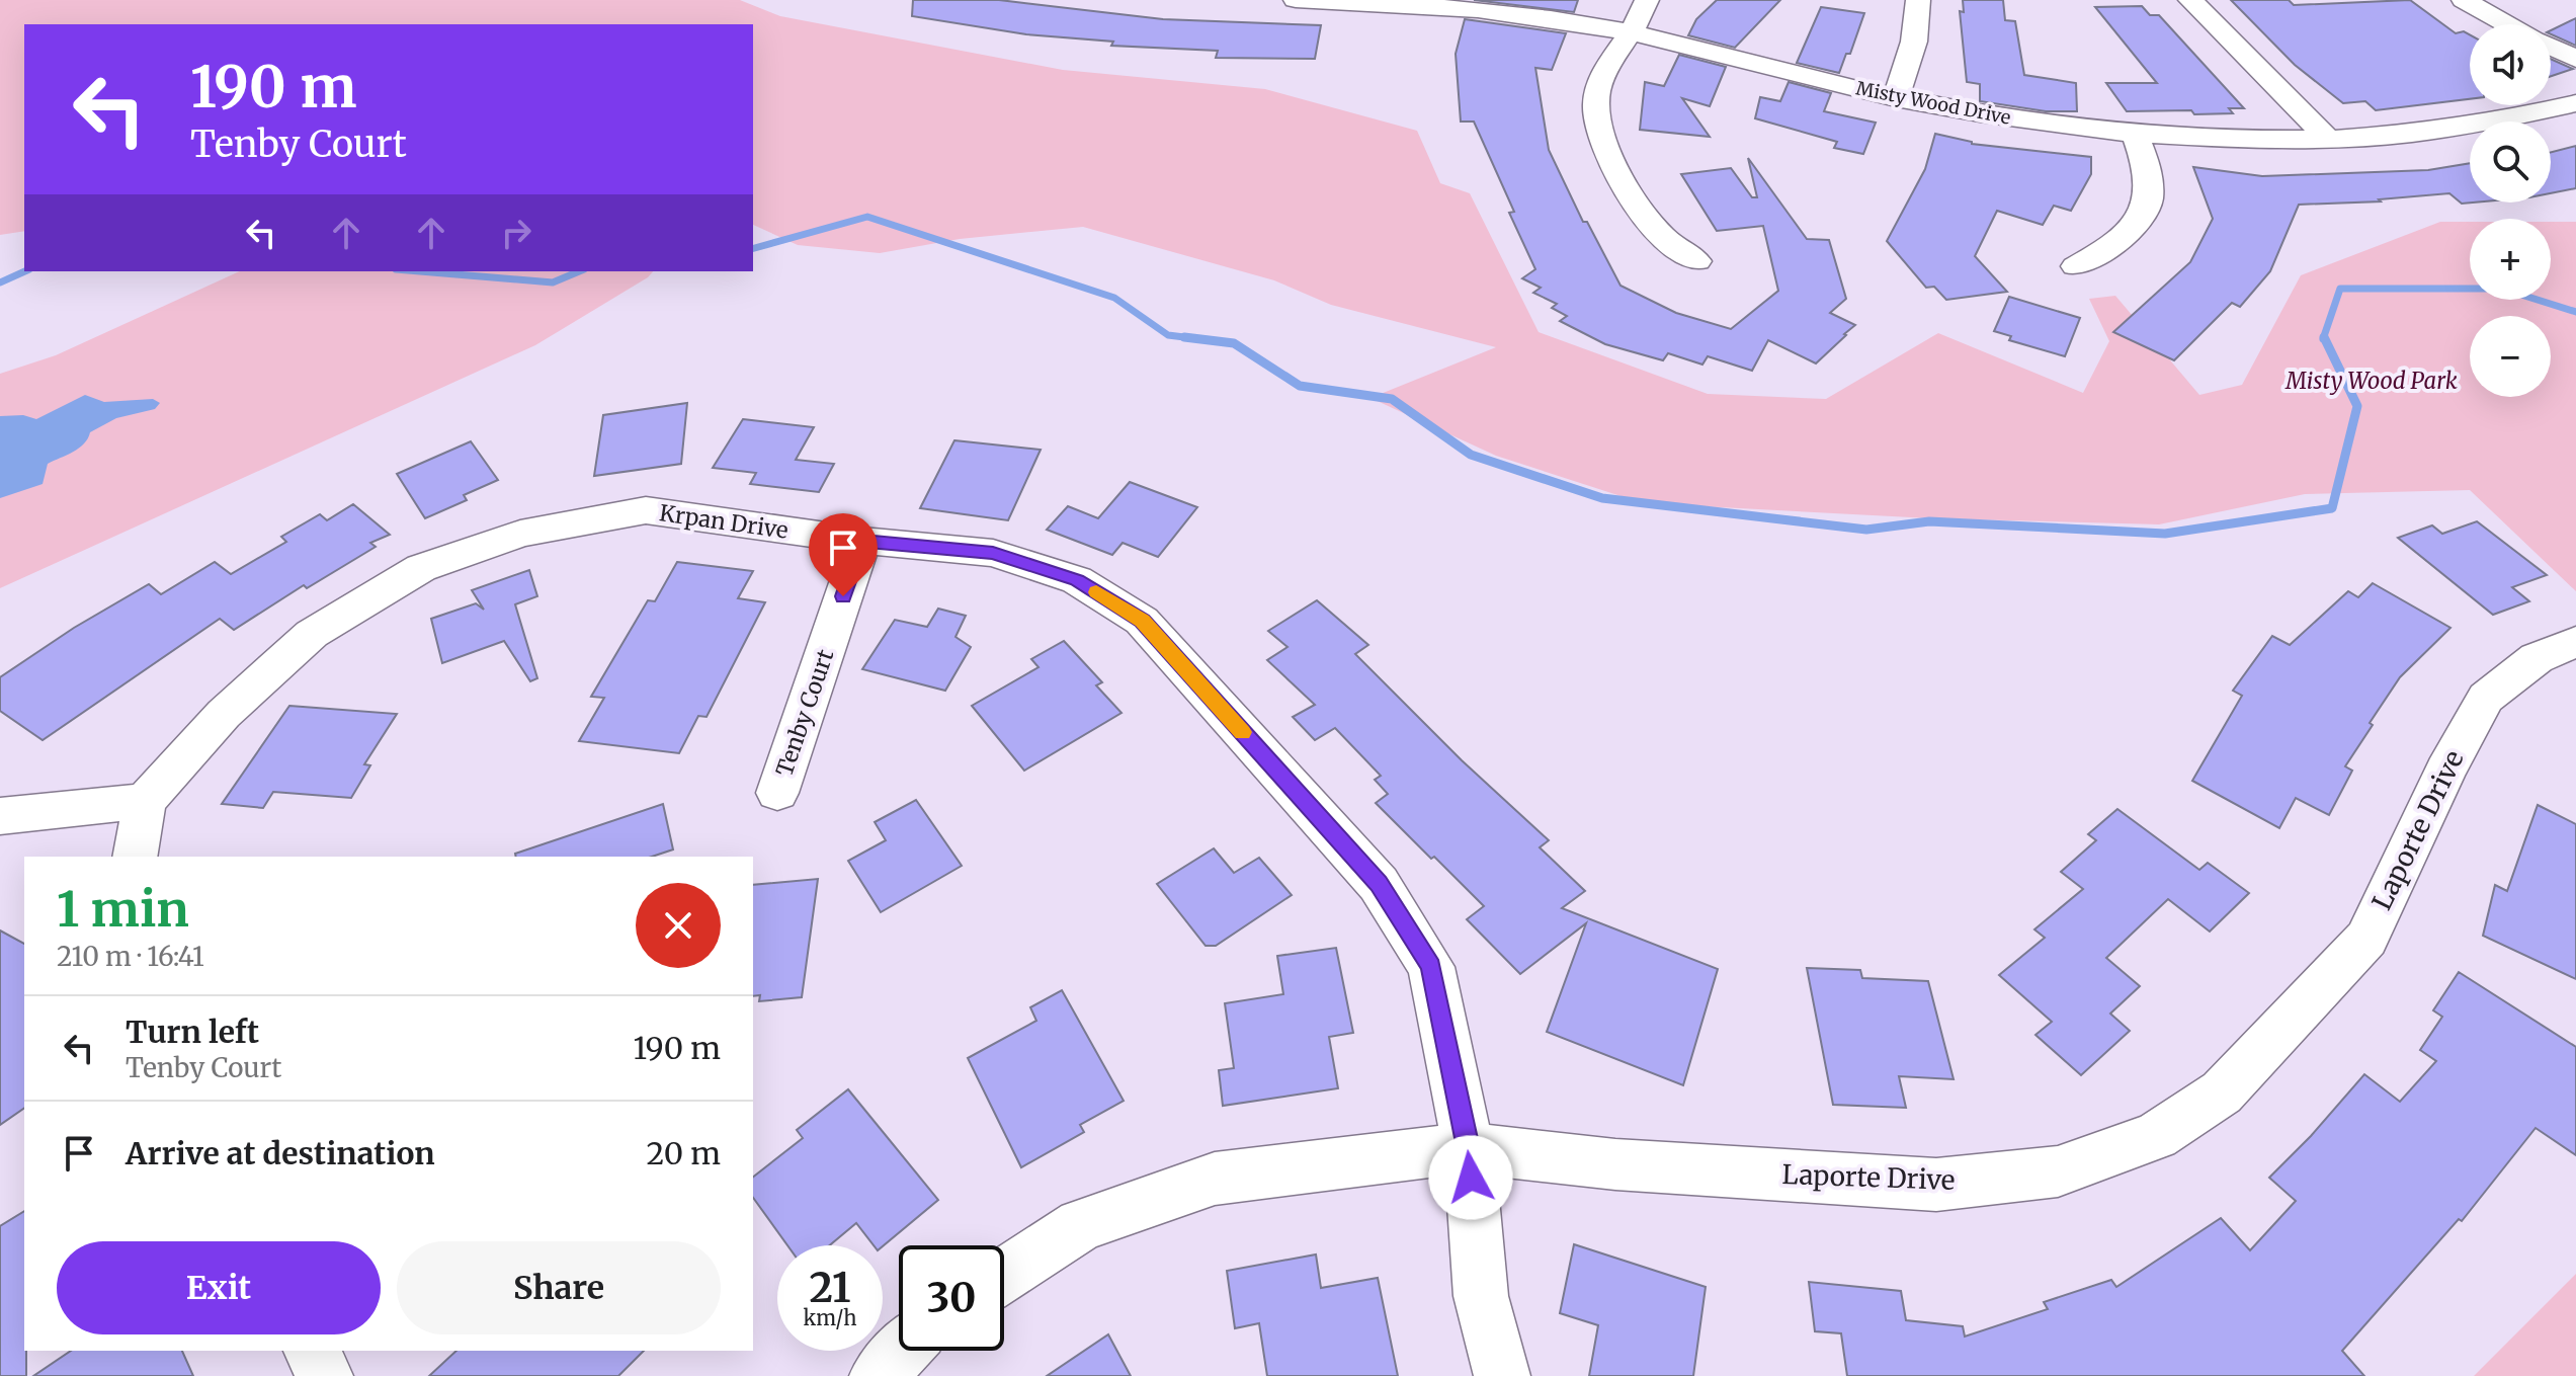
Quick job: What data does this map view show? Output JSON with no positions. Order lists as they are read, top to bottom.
{
  "streets": {
    "street": [
      "Misty Wood Drive",
      "Krpan Drive",
      "Tenby Court",
      "Laporte Drive"
    ]
  },
  "crossings": [
    ["Krpan Drive", "Tenby Court"],
    ["Krpan Drive", "Laporte Drive"]
  ],
  "parks": ["Misty Wood Park"],
  "page": {
    "map_buttons": ["+", "−"],
    "turn": ["190 m", "Tenby Court"],
    "heading": ["1 min", "210 m · 16:41"],
    "list": [
      {
        "name": "Turn left",
        "note": "Tenby Court",
        "value": "190 m"
      },
      {
        "name": "Arrive at destination",
        "value": "20 m"
      }
    ],
    "buttons": ["Exit", "Share"],
    "speed": "21 km/h",
    "limit": "30"
  }
}
